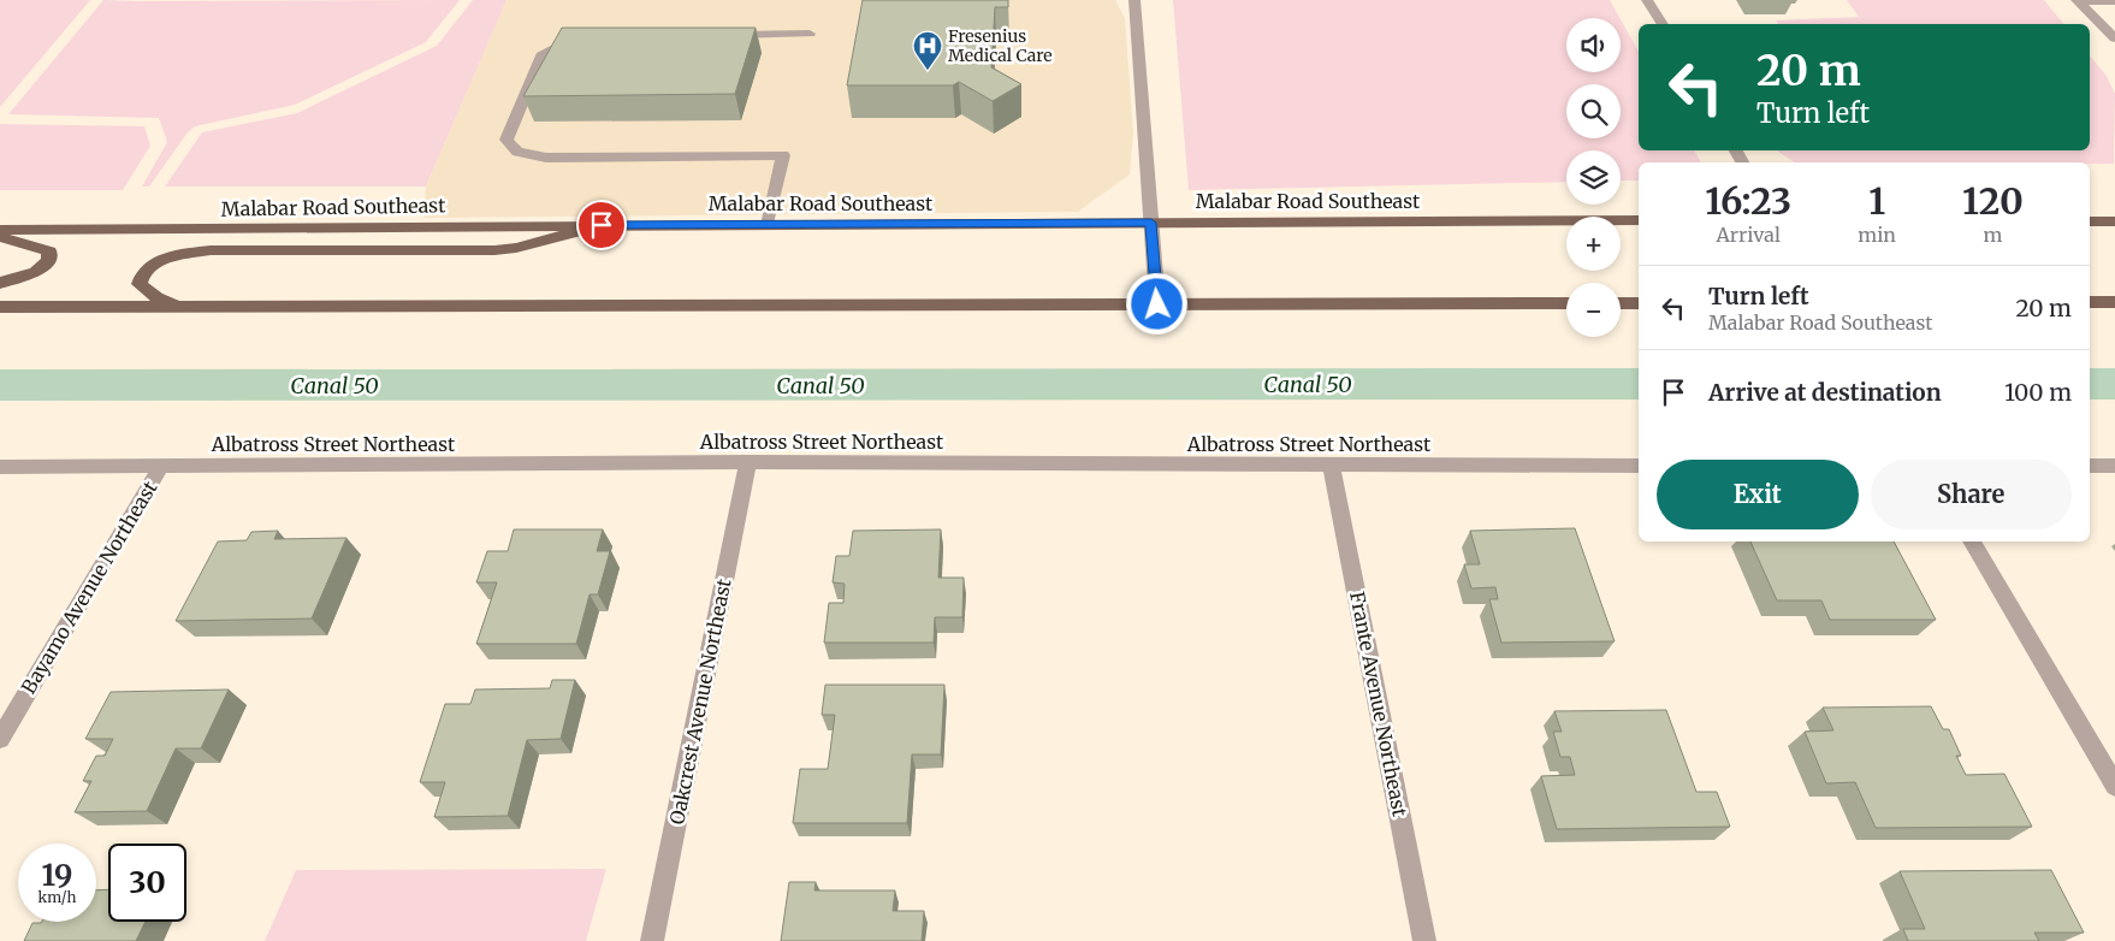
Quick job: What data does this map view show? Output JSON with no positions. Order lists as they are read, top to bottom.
{
  "streets": {
    "main road": ["Malabar Road Southeast"],
    "street": [
      "Albatross Street Northeast",
      "Bayamo Avenue Northeast",
      "Oakcrest Avenue Northeast",
      "Frante Avenue Northeast"
    ]
  },
  "crossings": [
    ["Albatross Street Northeast", "Bayamo Avenue Northeast"],
    ["Albatross Street Northeast", "Oakcrest Avenue Northeast"],
    ["Albatross Street Northeast", "Frante Avenue Northeast"]
  ],
  "water": ["Canal 50"],
  "places": {
    "hospital": ["Fresenius Medical Care"]
  },
  "page": {
    "map_buttons": ["+", "−"],
    "turn": ["20 m", "Turn left"],
    "eta": [
      "16:23",
      "Arrival",
      "1",
      "min",
      "120",
      "m"
    ],
    "list": [
      {
        "name": "Turn left",
        "note": "Malabar Road Southeast",
        "value": "20 m"
      },
      {
        "name": "Arrive at destination",
        "value": "100 m"
      }
    ],
    "buttons": ["Exit", "Share"],
    "speed": "19 km/h",
    "limit": "30"
  }
}
